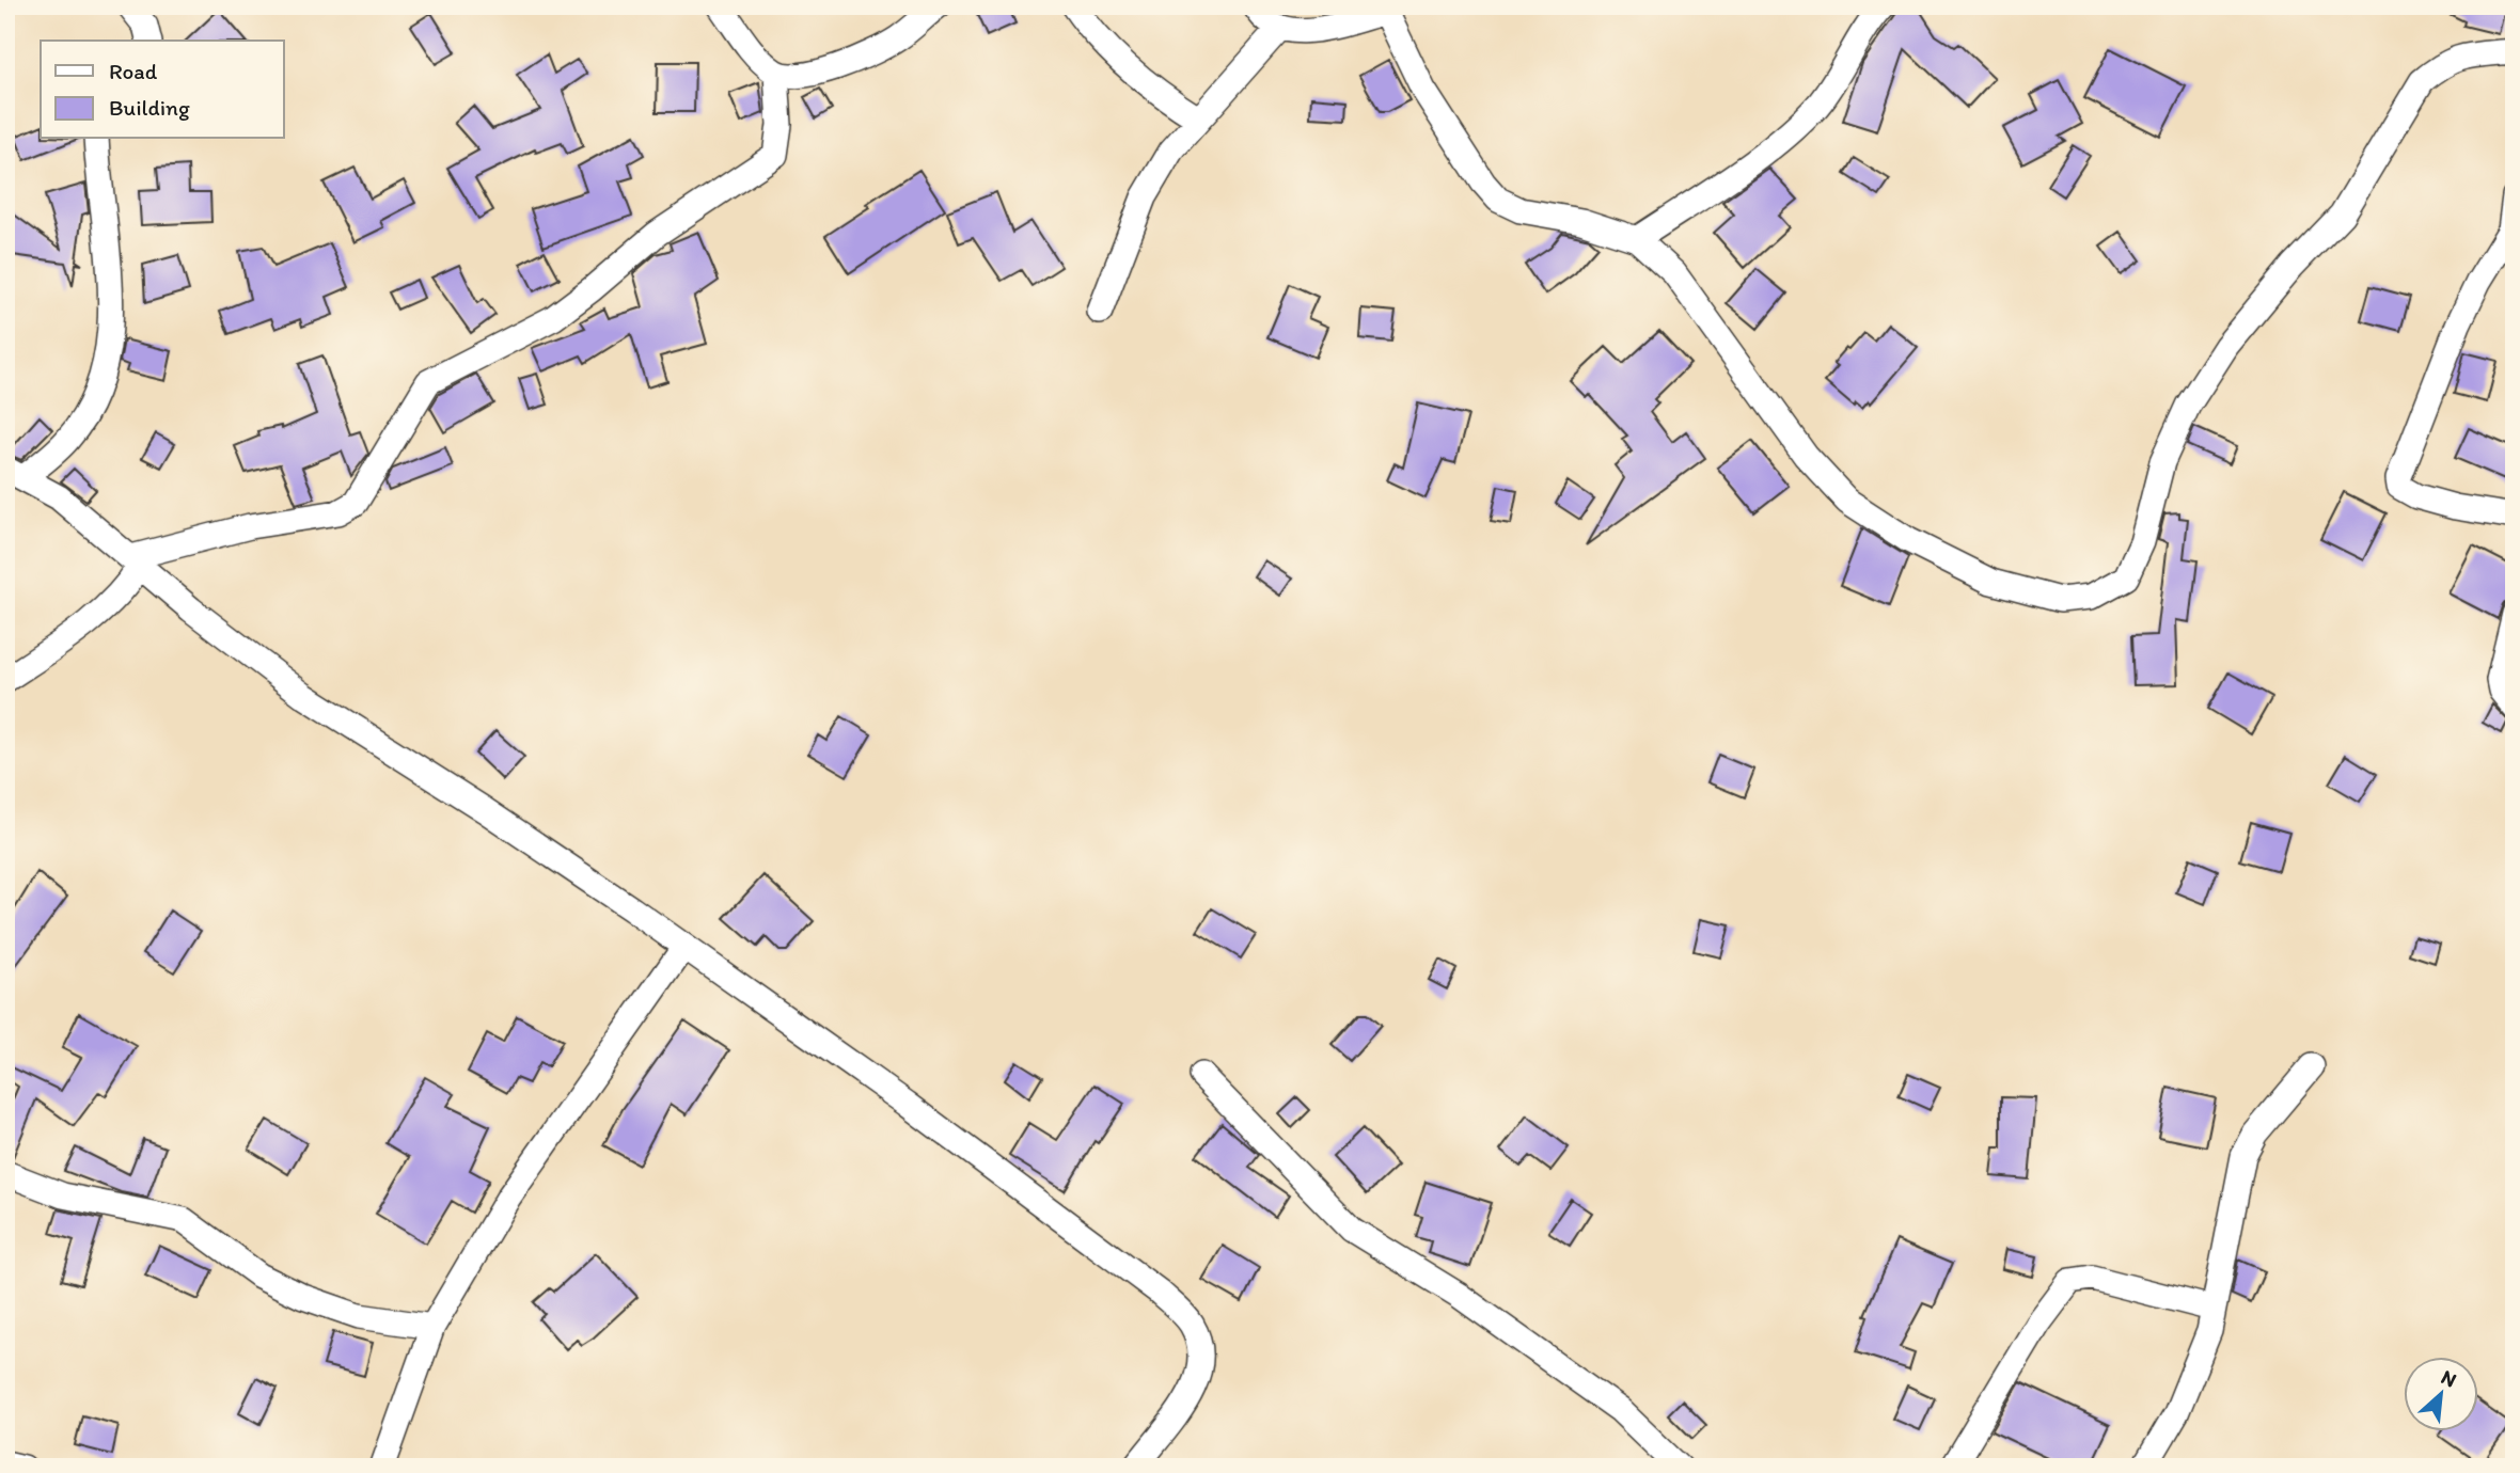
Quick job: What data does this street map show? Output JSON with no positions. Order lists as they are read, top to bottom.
{
  "legend": ["Road", "Building"],
  "north": "top right"
}
